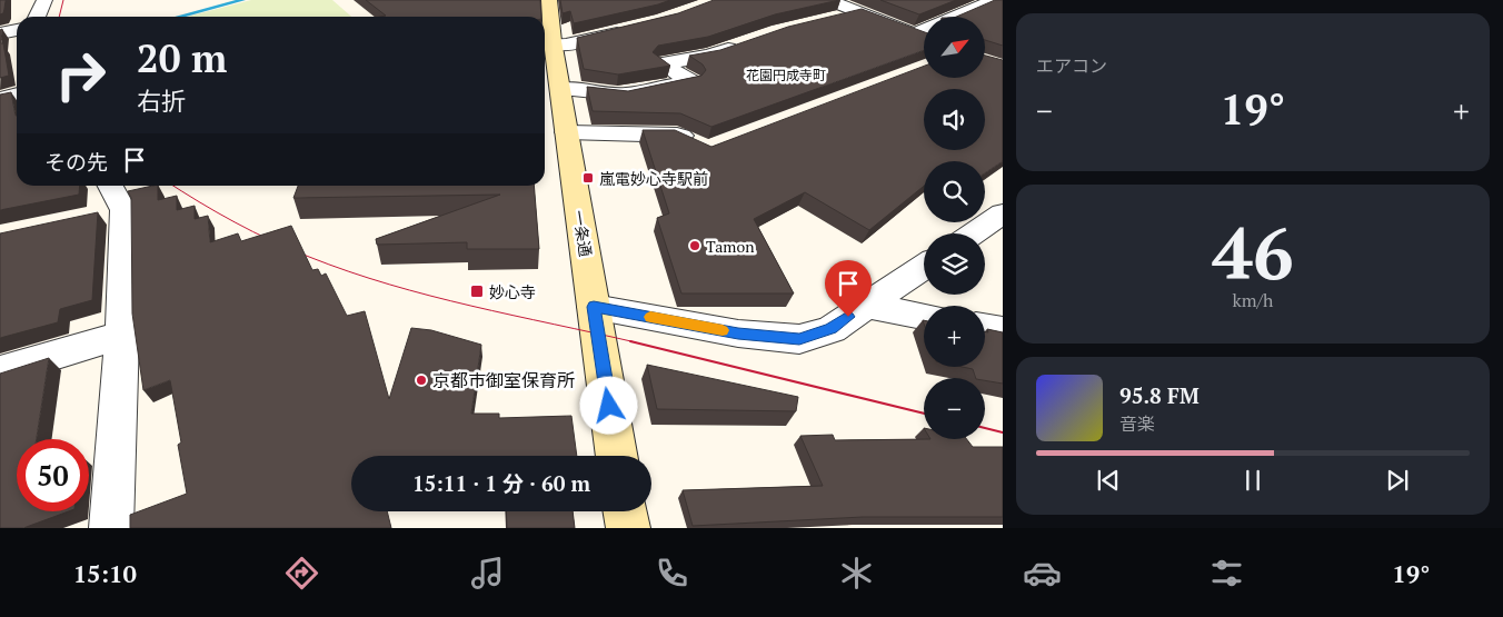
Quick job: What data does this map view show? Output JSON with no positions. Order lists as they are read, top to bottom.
{
  "streets": {
    "main road": ["一条通"]
  },
  "districts": ["花園円成寺町"],
  "places": {
    "transit": ["嵐電妙心寺駅前", "妙心寺"],
    "other": ["Tamon", "京都市御室保育所"]
  },
  "north": "top right",
  "page": {
    "tile": [
      "エアコン",
      ["46", "km/h"]
    ],
    "map_buttons": ["+", "−"],
    "turn": ["20 m", "右折"],
    "heat": ["−", "19°", "+"],
    "then": "その先",
    "song": ["95.8 FM", "音楽"],
    "limit": "50",
    "trip": "15:11 · 1 分 · 60 m",
    "tabs": ["15:10", "19°"]
  }
}
